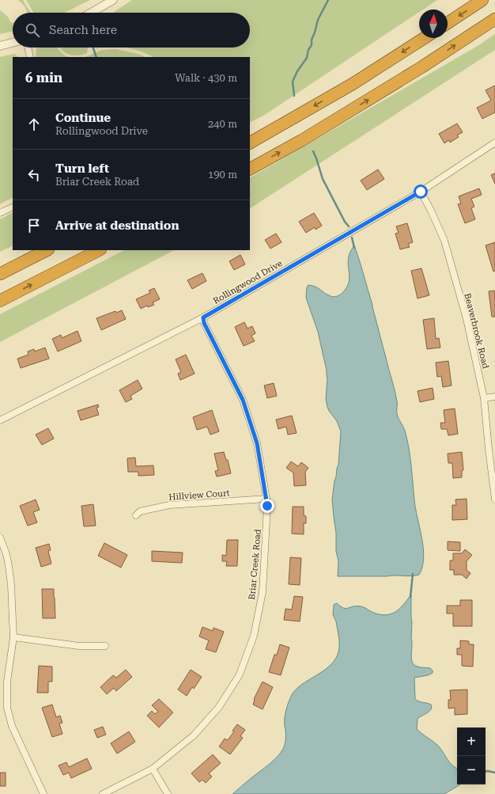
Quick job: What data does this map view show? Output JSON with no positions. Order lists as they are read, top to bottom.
{
  "streets": {
    "street": [
      "Rollingwood Drive",
      "Beaverbrook Road",
      "Hillview Court",
      "Briar Creek Road"
    ]
  },
  "crossings": [
    ["Rollingwood Drive", "Beaverbrook Road"],
    ["Rollingwood Drive", "Briar Creek Road"],
    ["Hillview Court", "Briar Creek Road"]
  ],
  "north": "top",
  "page": {
    "search": "Search here",
    "heading": ["6 min", "Walk · 430 m"],
    "list": [
      ["Continue", "Rollingwood Drive", "240 m"],
      ["Turn left", "Briar Creek Road", "190 m"],
      "Arrive at destination"
    ],
    "map_buttons": ["+", "−"]
  }
}
